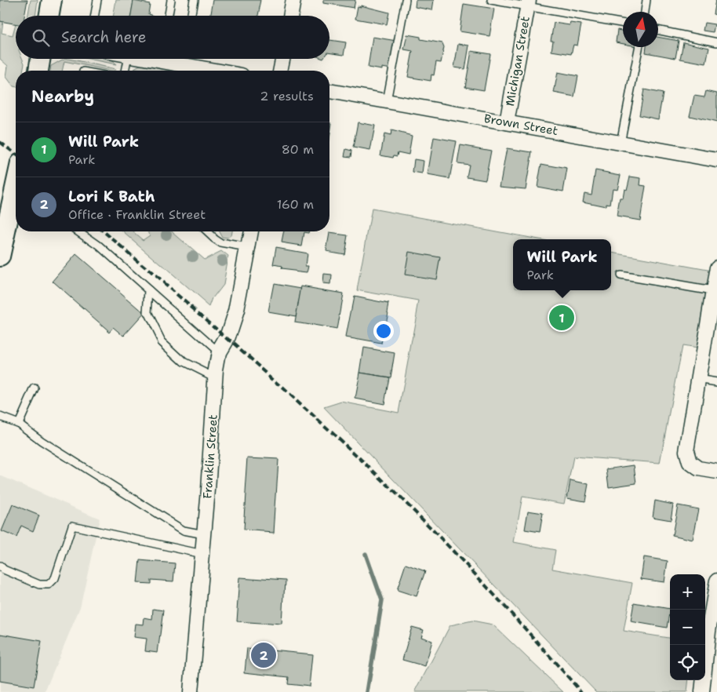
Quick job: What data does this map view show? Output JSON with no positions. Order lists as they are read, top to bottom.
{
  "streets": {
    "street": ["Michigan Street", "Brown Street", "Franklin Street"]
  },
  "crossings": [
    ["Michigan Street", "Brown Street"]
  ],
  "north": "top",
  "page": {
    "search": "Search here",
    "heading": ["Nearby", "2 results"],
    "list": [
      {
        "mark": "1",
        "name": "Will Park",
        "note": "Park",
        "value": "80 m"
      },
      {
        "mark": "2",
        "name": "Lori K Bath",
        "note": "Office · Franklin Street",
        "value": "160 m"
      }
    ],
    "popup": ["Will Park", "Park"],
    "pins": ["1", "2"],
    "map_buttons": ["+", "−"]
  }
}
